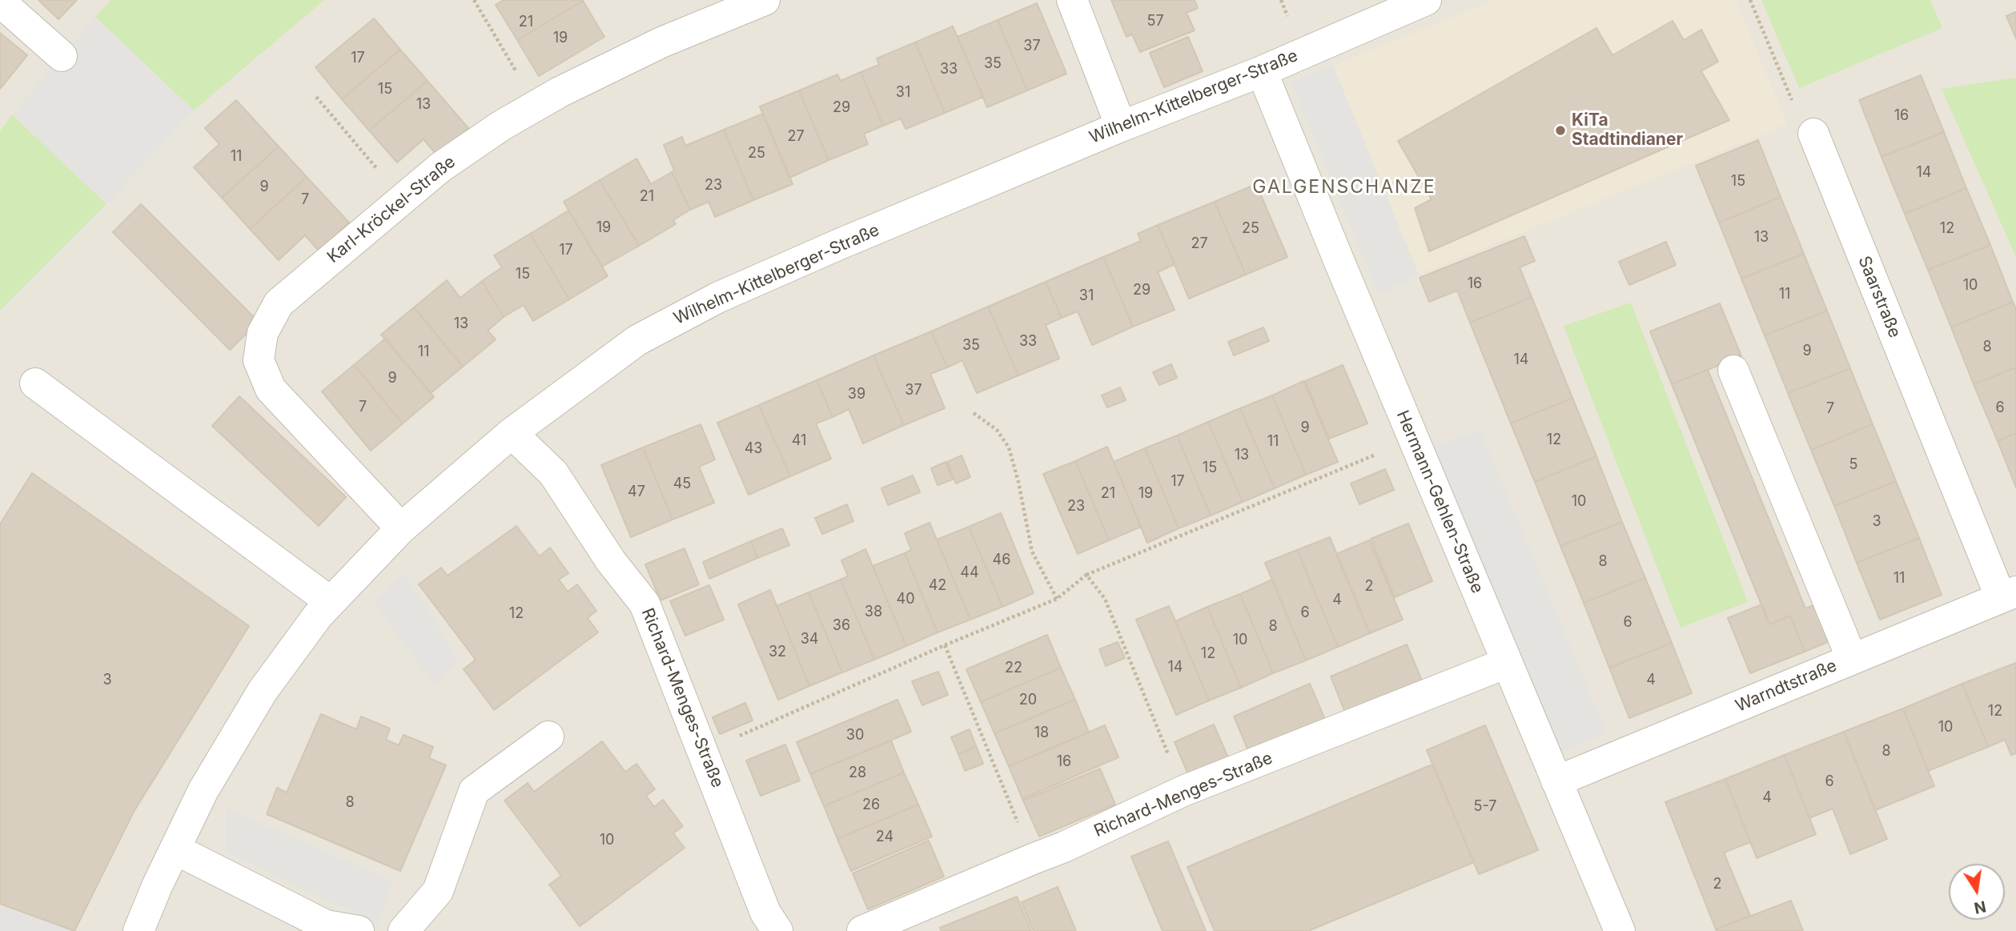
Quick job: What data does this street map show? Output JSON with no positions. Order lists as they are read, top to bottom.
{
  "streets": {
    "street": [
      "Wilhelm-Kittelberger-Straße",
      "Karl-Kröckel-Straße",
      "Saarstraße",
      "Hermann-Gehlen-Straße",
      "Warndtstraße",
      "Richard-Menges-Straße"
    ]
  },
  "crossings": [
    ["Wilhelm-Kittelberger-Straße", "Karl-Kröckel-Straße"],
    ["Wilhelm-Kittelberger-Straße", "Hermann-Gehlen-Straße"],
    ["Wilhelm-Kittelberger-Straße", "Richard-Menges-Straße"],
    ["Saarstraße", "Warndtstraße"],
    ["Hermann-Gehlen-Straße", "Warndtstraße"],
    ["Hermann-Gehlen-Straße", "Richard-Menges-Straße"]
  ],
  "districts": ["GALGENSCHANZE"],
  "places": ["KiTa Stadtindianer"],
  "house_numbers": [
    "57",
    "21",
    "19",
    "37",
    "17",
    "35",
    "33",
    "15",
    "31",
    "13",
    "29",
    "16",
    "27",
    "25",
    "11",
    "14",
    "15",
    "23",
    "9",
    "21",
    "7",
    "19",
    "25",
    "12",
    "13",
    "27",
    "17",
    "15",
    "16",
    "10",
    "29",
    "11",
    "31",
    "13",
    "33",
    "35",
    "8",
    "9",
    "11",
    "14",
    "9",
    "37",
    "39",
    "7",
    "6",
    "7",
    "9",
    "12",
    "41",
    "11",
    "43",
    "13",
    "5",
    "15",
    "17",
    "45",
    "47",
    "21",
    "19",
    "10",
    "23",
    "3",
    "46",
    "8",
    "44",
    "11",
    "42",
    "2",
    "40",
    "4",
    "38",
    "6",
    "12",
    "6",
    "36",
    "8",
    "34",
    "10",
    "32",
    "12",
    "14",
    "22",
    "3",
    "4",
    "20",
    "12",
    "10",
    "18",
    "30",
    "8",
    "16",
    "28",
    "6",
    "4",
    "8",
    "26",
    "5-7",
    "24",
    "10",
    "2"
  ],
  "north": "bottom"
}
